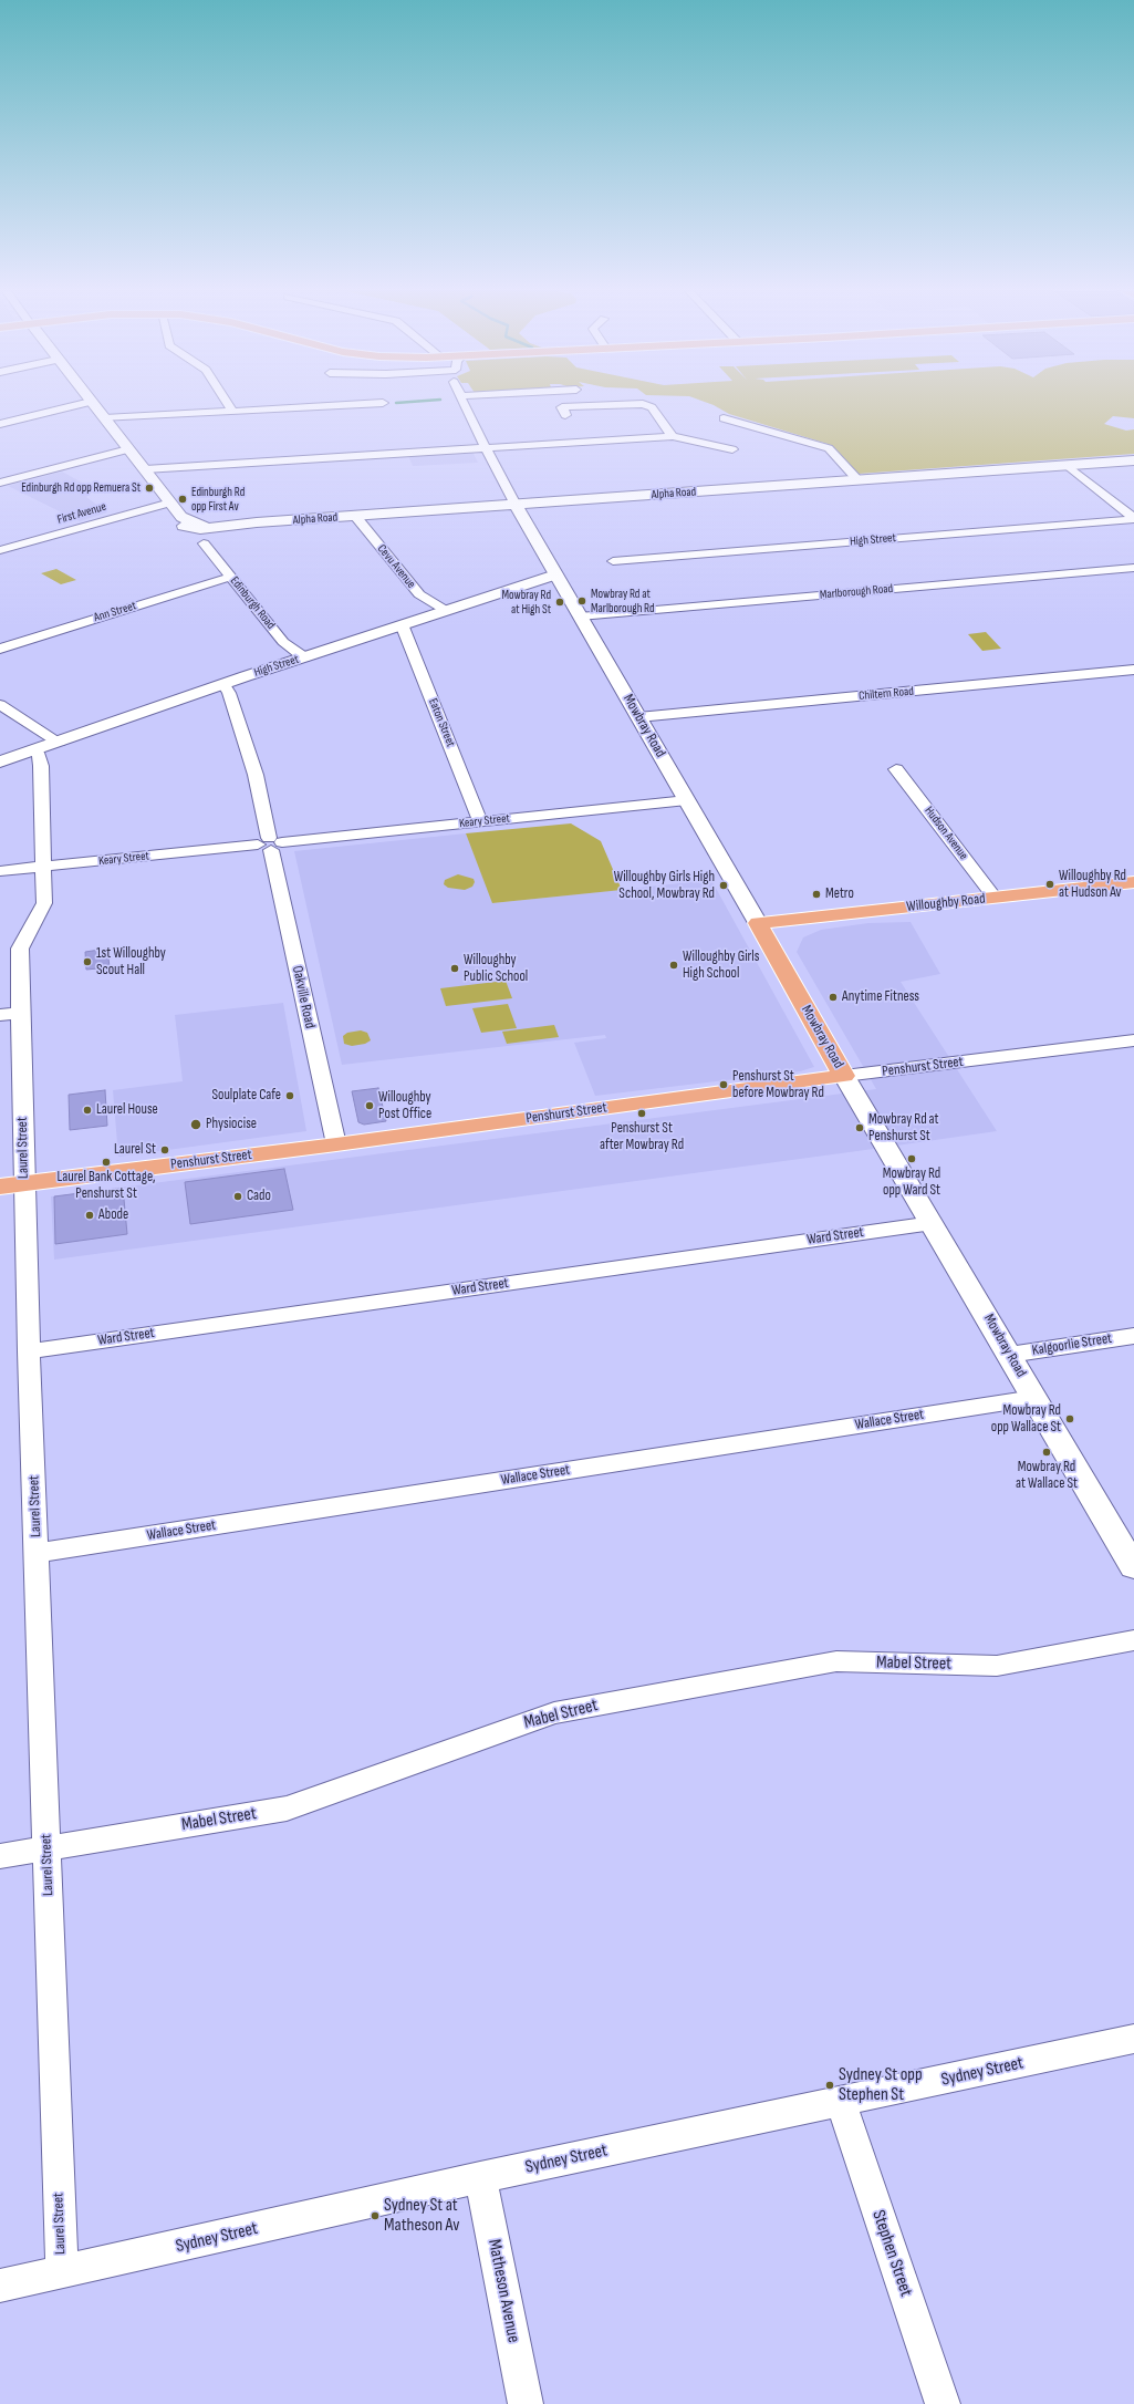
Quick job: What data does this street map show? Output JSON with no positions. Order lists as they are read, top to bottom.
{
  "streets": {
    "main road": [
      "Alpha Road",
      "High Street",
      "Edinburgh Road",
      "Mowbray Road",
      "Willoughby Road",
      "Penshurst Street"
    ],
    "street": [
      "First Avenue",
      "Cevu Avenue",
      "Marlborough Road",
      "Ann Street",
      "Chiltern Road",
      "Eaton Street",
      "Keary Street",
      "Hudson Avenue",
      "Oakville Road",
      "Laurel Street",
      "Ward Street",
      "Kalgoorlie Street",
      "Wallace Street",
      "Mabel Street",
      "Sydney Street",
      "Stephen Street",
      "Matheson Avenue"
    ]
  },
  "crossings": [
    ["Alpha Road", "Cevu Avenue"],
    ["Alpha Road", "Edinburgh Road"],
    ["Alpha Road", "Mowbray Road"],
    ["First Avenue", "Edinburgh Road"],
    ["High Street", "Cevu Avenue"],
    ["High Street", "Edinburgh Road"],
    ["High Street", "Eaton Street"],
    ["High Street", "Mowbray Road"],
    ["High Street", "Oakville Road"],
    ["High Street", "Laurel Street"],
    ["Marlborough Road", "Mowbray Road"],
    ["Edinburgh Road", "Ann Street"],
    ["Chiltern Road", "Mowbray Road"],
    ["Eaton Street", "Keary Street"],
    ["Mowbray Road", "Keary Street"],
    ["Mowbray Road", "Willoughby Road"],
    ["Mowbray Road", "Penshurst Street"],
    ["Mowbray Road", "Ward Street"],
    ["Mowbray Road", "Kalgoorlie Street"],
    ["Mowbray Road", "Wallace Street"],
    ["Keary Street", "Oakville Road"],
    ["Keary Street", "Laurel Street"],
    ["Hudson Avenue", "Willoughby Road"],
    ["Oakville Road", "Penshurst Street"],
    ["Penshurst Street", "Laurel Street"],
    ["Laurel Street", "Ward Street"],
    ["Laurel Street", "Wallace Street"],
    ["Laurel Street", "Mabel Street"],
    ["Laurel Street", "Sydney Street"],
    ["Sydney Street", "Stephen Street"],
    ["Sydney Street", "Matheson Avenue"]
  ],
  "places": [
    "Edinburgh Rd opp Remuera St",
    "Edinburgh Rd opp First Av",
    "Mowbray Rd at Marlborough Rd",
    "Mowbray Rd at High St",
    "Willoughby Rd at Hudson Av",
    "Willoughby Girls High School, Mowbray Rd",
    "Metro",
    "1st Willoughby Scout Hall",
    "Willoughby Girls High School",
    "Willoughby Public School",
    "Anytime Fitness",
    "Penshurst St before Mowbray Rd",
    "Soulplate Cafe",
    "Willoughby Post Office",
    "Laurel House",
    "Penshurst St after Mowbray Rd",
    "Physiocise",
    "Mowbray Rd at Penshurst St",
    "Laurel St",
    "Mowbray Rd opp Ward St",
    "Laurel Bank Cottage, Penshurst St",
    "Cado",
    "Abode",
    "Mowbray Rd opp Wallace St",
    "Mowbray Rd at Wallace St",
    "Sydney St opp Stephen St",
    "Sydney St at Matheson Av"
  ]
}
